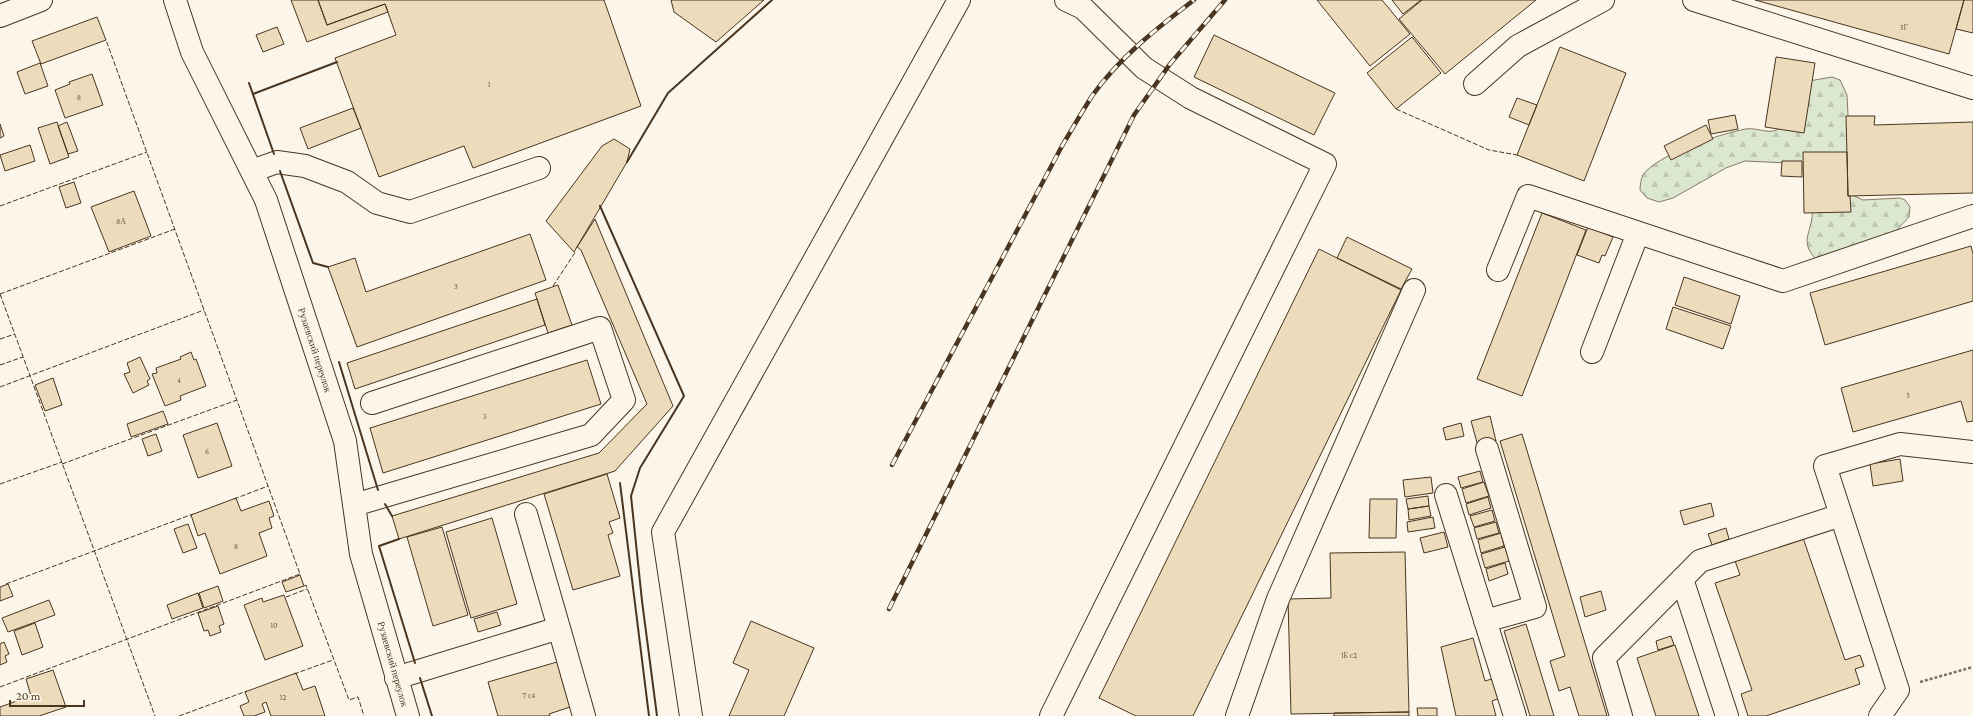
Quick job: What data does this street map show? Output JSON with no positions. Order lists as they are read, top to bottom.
{
  "streets": {
    "street": ["Рузаевский переулок"]
  },
  "house_numbers": [
    "3Г",
    "1",
    "8",
    "8А",
    "3",
    "4",
    "3",
    "5",
    "6",
    "8",
    "10",
    "1Б с2",
    "7 с4",
    "12"
  ],
  "scale_bar": "20 m"
}
